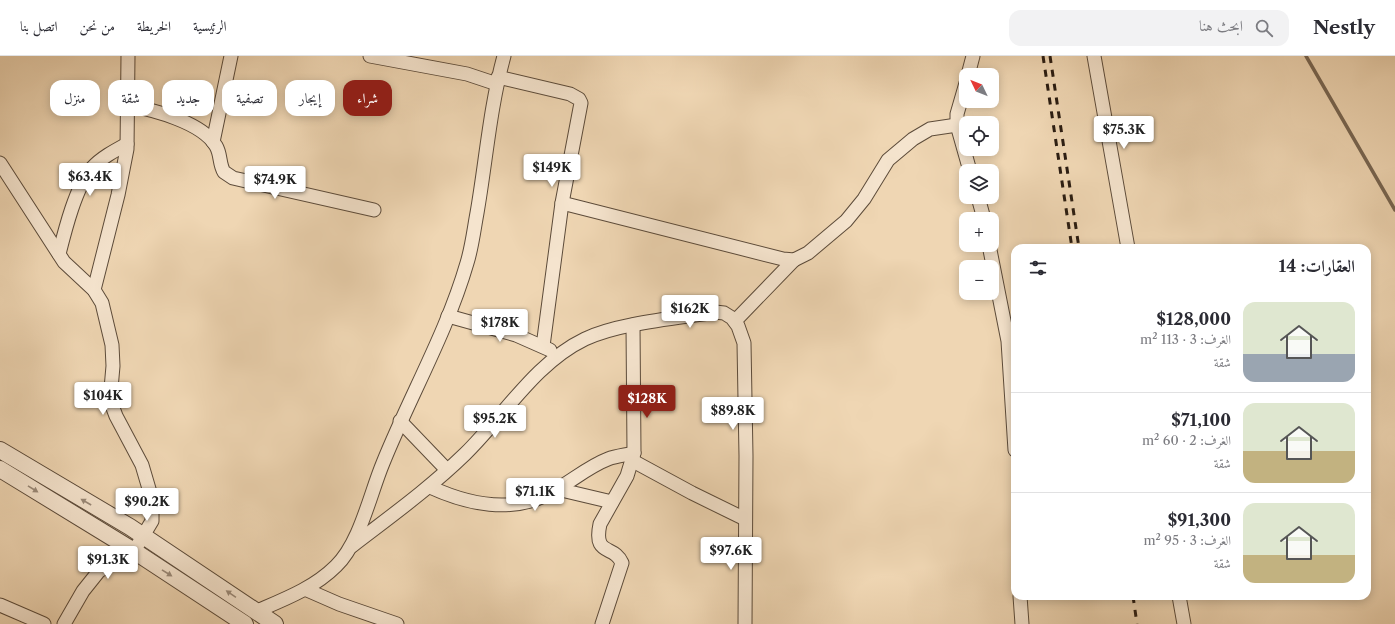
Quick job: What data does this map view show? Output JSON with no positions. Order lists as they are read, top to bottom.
{
  "north": "top left",
  "page": {
    "header": "Nestly",
    "search": "ابحث هنا",
    "nav": [
      "الرئيسية",
      "الخريطة",
      "من نحن",
      "اتصل بنا"
    ],
    "map_buttons": ["+", "−"],
    "chip": [
      "شراء",
      "إيجار",
      "تصفية",
      "جديد",
      "شقة",
      "منزل"
    ],
    "price": [
      "$75.3K",
      "$149K",
      "$63.4K",
      "$74.9K",
      "$162K",
      "$178K",
      "$104K",
      "$128K",
      "$89.8K",
      "$95.2K",
      "$71.1K",
      "$90.2K",
      "$97.6K",
      "$91.3K"
    ],
    "heading": "العقارات: 14",
    "list": [
      {
        "name": "$128,000",
        "note": "الغرف: 3 · 113 m² · شقة"
      },
      {
        "name": "$71,100",
        "note": "الغرف: 2 · 60 m² · شقة"
      },
      {
        "name": "$91,300",
        "note": "الغرف: 3 · 95 m² · شقة"
      }
    ]
  }
}
